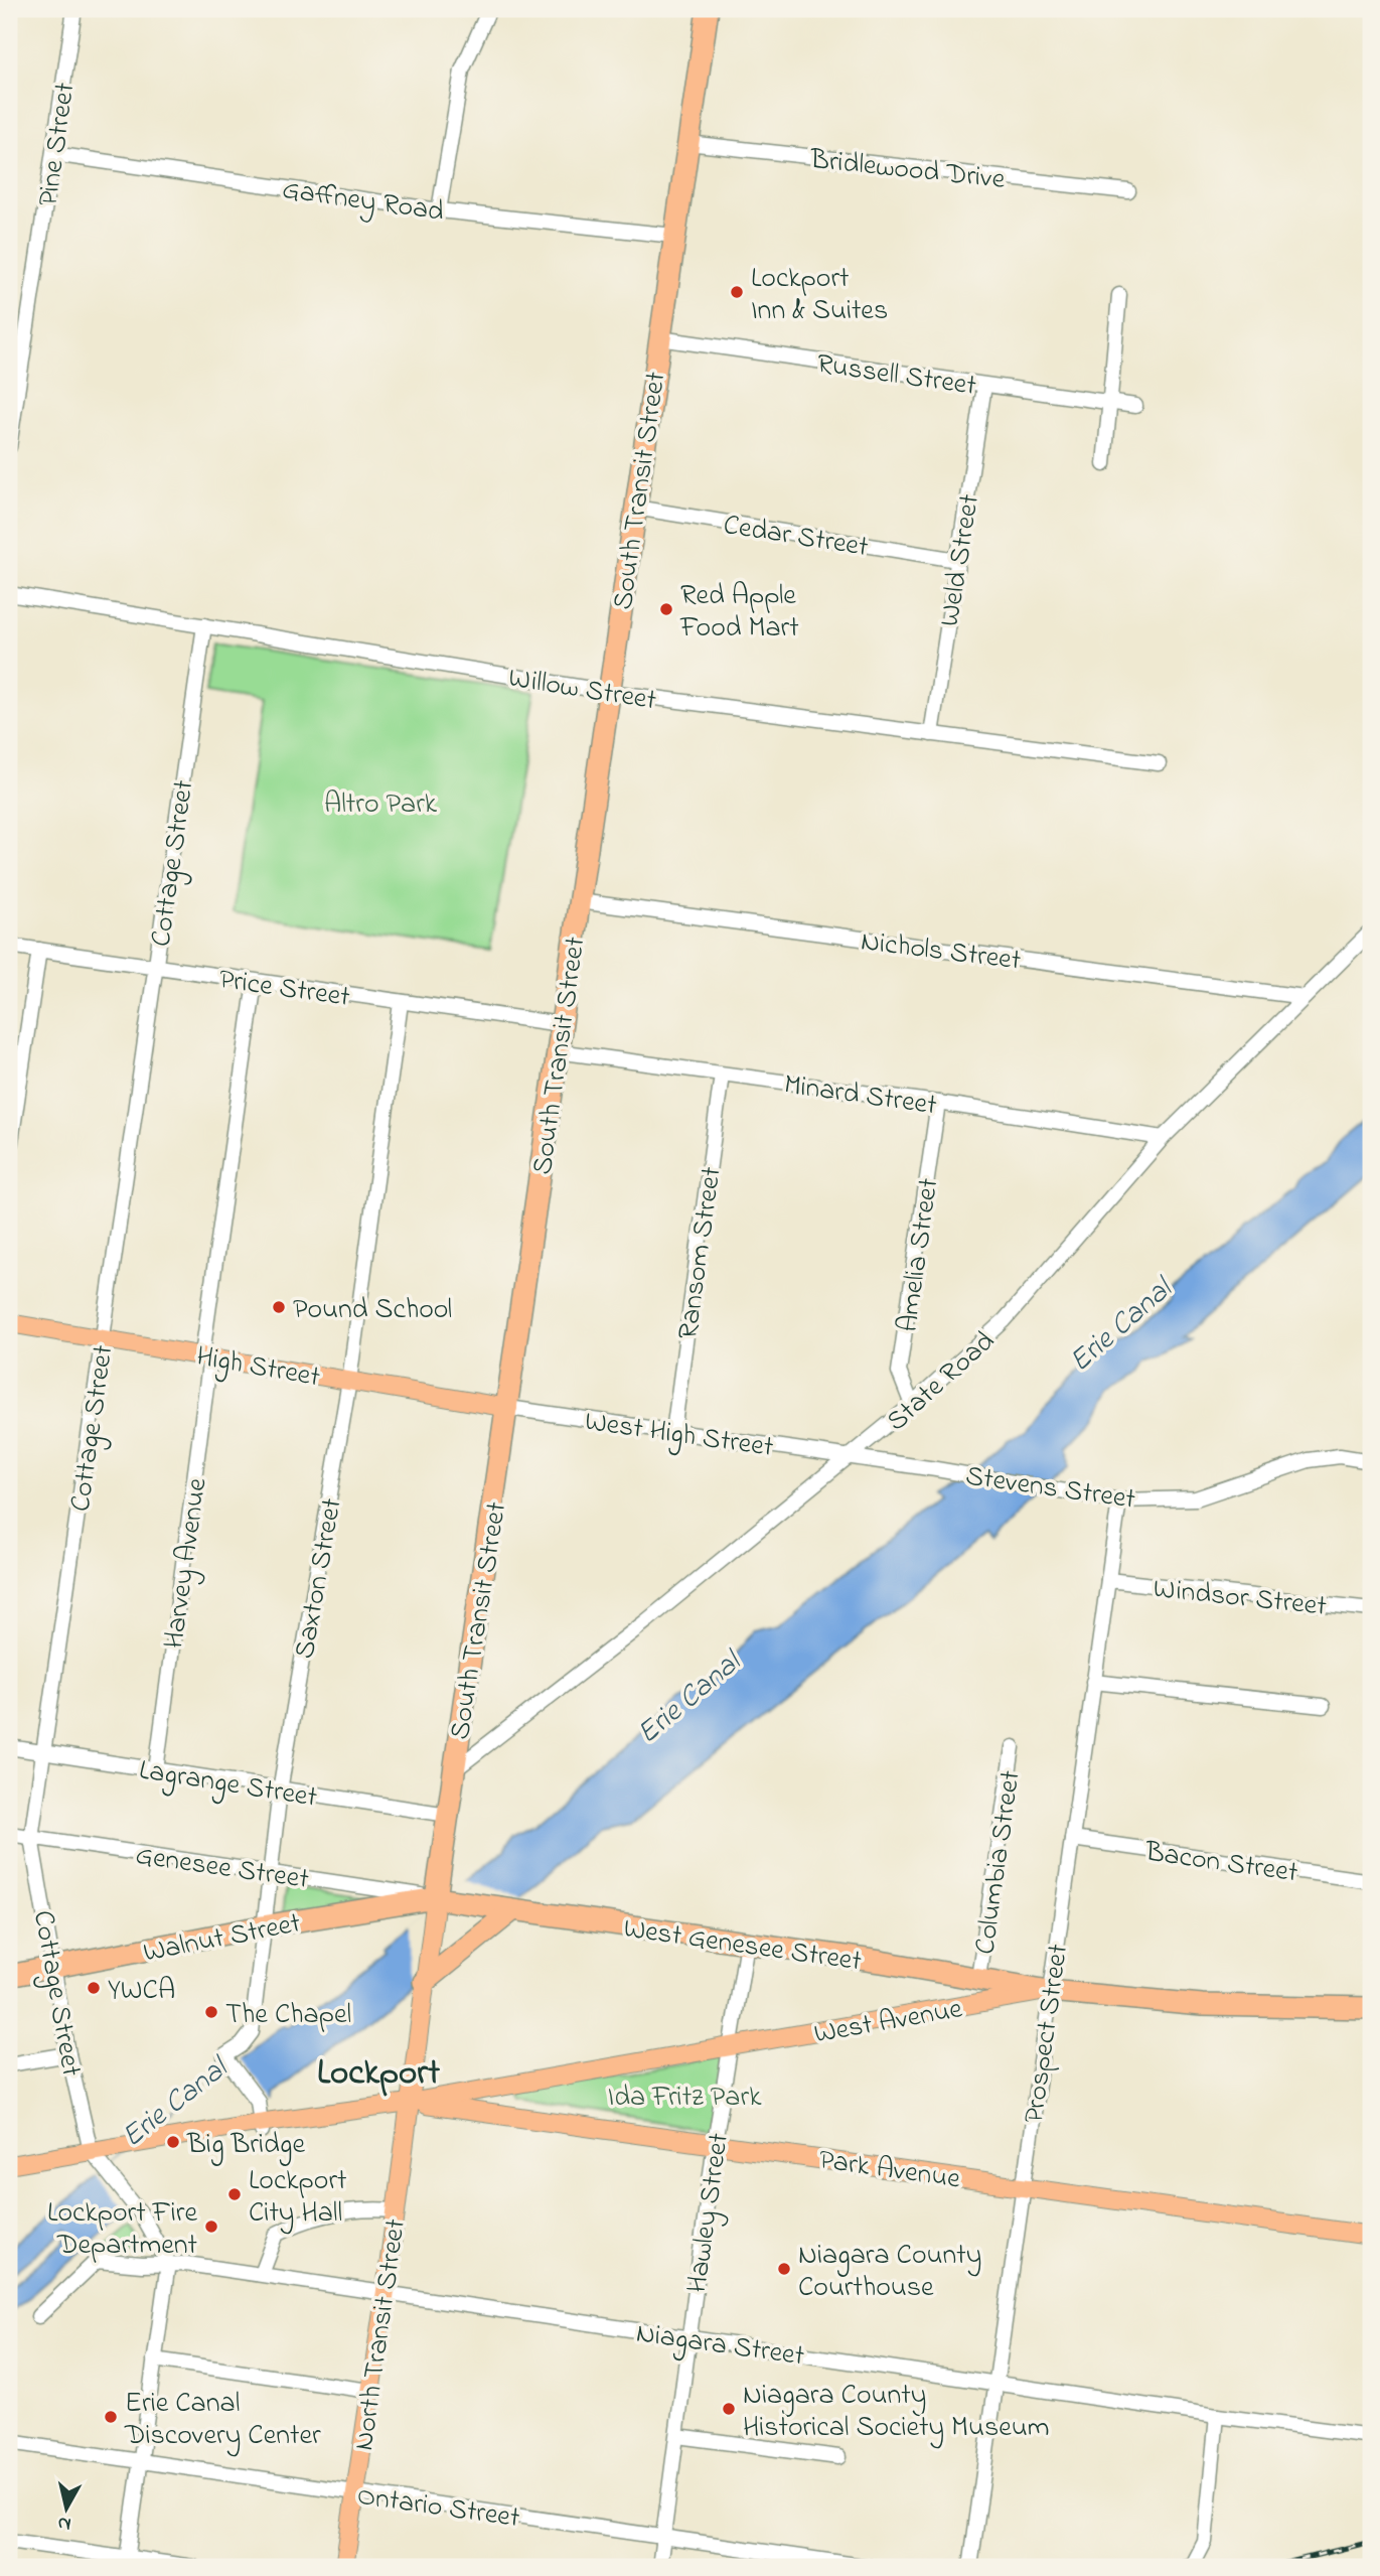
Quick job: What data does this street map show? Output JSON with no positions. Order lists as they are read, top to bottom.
{
  "streets": {
    "highway": [
      "South Transit Street",
      "Walnut Street",
      "West Genesee Street",
      "West Avenue"
    ],
    "main road": ["High Street", "Park Avenue", "North Transit Street"],
    "street": [
      "Pine Street",
      "Bridlewood Drive",
      "Gaffney Road",
      "Russell Street",
      "Cedar Street",
      "Weld Street",
      "Willow Street",
      "Cottage Street",
      "Nichols Street",
      "Price Street",
      "Minard Street",
      "Ransom Street",
      "Amelia Street",
      "State Road",
      "West High Street",
      "Stevens Street",
      "Harvey Avenue",
      "Saxton Street",
      "Windsor Street",
      "Lagrange Street",
      "Bacon Street",
      "Columbia Street",
      "Genesee Street",
      "Prospect Street",
      "Hawley Street",
      "Niagara Street",
      "Ontario Street"
    ]
  },
  "crossings": [
    ["Pine Street", "Gaffney Road"],
    ["Bridlewood Drive", "South Transit Street"],
    ["Gaffney Road", "South Transit Street"],
    ["Russell Street", "South Transit Street"],
    ["Russell Street", "Weld Street"],
    ["South Transit Street", "Cedar Street"],
    ["South Transit Street", "Willow Street"],
    ["South Transit Street", "Nichols Street"],
    ["South Transit Street", "Price Street"],
    ["South Transit Street", "Minard Street"],
    ["South Transit Street", "High Street"],
    ["South Transit Street", "State Road"],
    ["South Transit Street", "West High Street"],
    ["South Transit Street", "Lagrange Street"],
    ["South Transit Street", "Genesee Street"],
    ["South Transit Street", "Walnut Street"],
    ["South Transit Street", "West Genesee Street"],
    ["South Transit Street", "West Avenue"],
    ["South Transit Street", "Park Avenue"],
    ["South Transit Street", "North Transit Street"],
    ["Cedar Street", "Weld Street"],
    ["Weld Street", "Willow Street"],
    ["Willow Street", "Cottage Street"],
    ["Cottage Street", "Price Street"],
    ["Cottage Street", "High Street"],
    ["Cottage Street", "Lagrange Street"],
    ["Cottage Street", "Genesee Street"],
    ["Cottage Street", "Walnut Street"],
    ["Cottage Street", "Niagara Street"],
    ["Nichols Street", "State Road"],
    ["Price Street", "Harvey Avenue"],
    ["Price Street", "Saxton Street"],
    ["Minard Street", "Ransom Street"],
    ["Minard Street", "Amelia Street"],
    ["Minard Street", "State Road"],
    ["Ransom Street", "West High Street"],
    ["Amelia Street", "State Road"],
    ["High Street", "West High Street"],
    ["High Street", "Harvey Avenue"],
    ["High Street", "Saxton Street"],
    ["State Road", "West High Street"],
    ["State Road", "Stevens Street"],
    ["West High Street", "Stevens Street"],
    ["Stevens Street", "Prospect Street"],
    ["Harvey Avenue", "Lagrange Street"],
    ["Saxton Street", "Lagrange Street"],
    ["Saxton Street", "Genesee Street"],
    ["Saxton Street", "Walnut Street"],
    ["Windsor Street", "Prospect Street"],
    ["Bacon Street", "Prospect Street"],
    ["Columbia Street", "West Genesee Street"],
    ["Genesee Street", "Walnut Street"],
    ["Genesee Street", "West Genesee Street"],
    ["Walnut Street", "West Genesee Street"],
    ["West Genesee Street", "West Avenue"],
    ["West Genesee Street", "Prospect Street"],
    ["West Genesee Street", "Hawley Street"],
    ["West Avenue", "Prospect Street"],
    ["West Avenue", "Park Avenue"],
    ["West Avenue", "Hawley Street"],
    ["West Avenue", "North Transit Street"],
    ["Prospect Street", "Park Avenue"],
    ["Prospect Street", "Niagara Street"],
    ["Park Avenue", "Hawley Street"],
    ["Park Avenue", "North Transit Street"],
    ["Hawley Street", "Niagara Street"],
    ["Hawley Street", "Ontario Street"],
    ["North Transit Street", "Niagara Street"],
    ["North Transit Street", "Ontario Street"]
  ],
  "districts": ["Lockport"],
  "water": ["Erie Canal"],
  "parks": ["Altro Park", "Ida Fritz Park"],
  "places": [
    "Lockport Inn & Suites",
    "Red Apple Food Mart",
    "Pound School",
    "YWCA",
    "The Chapel",
    "Big Bridge",
    "Lockport City Hall",
    "Lockport Fire Department",
    "Niagara County Courthouse",
    "Niagara County Historical Society Museum",
    "Erie Canal Discovery Center"
  ],
  "north": "bottom"
}
